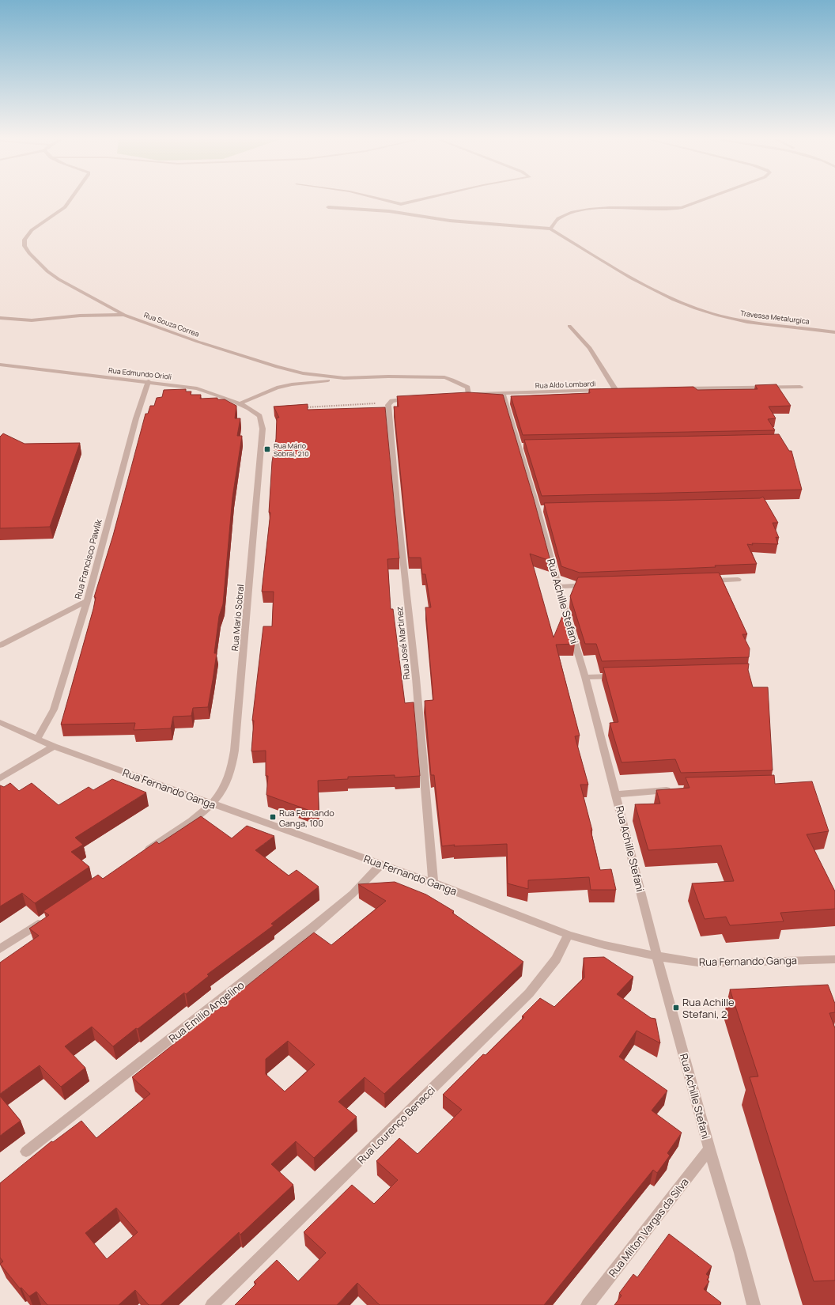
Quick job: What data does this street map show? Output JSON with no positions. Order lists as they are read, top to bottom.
{
  "streets": {
    "street": [
      "Travessa Metalurgica",
      "Rua Souza Correa",
      "Rua Edmundo Orioli",
      "Rua Aldo Lombardi",
      "Rua Francisco Pawlik",
      "Rua Achille Stefani",
      "Rua Mario Sobral",
      "Rua José Martinez",
      "Rua Fernando Ganga",
      "Rua Emilio Angelino",
      "Rua Lourenço Benacci",
      "Rua Milton Vargas da Silva"
    ]
  },
  "crossings": [
    ["Rua Souza Correa", "Rua Aldo Lombardi"],
    ["Rua Edmundo Orioli", "Rua Francisco Pawlik"],
    ["Rua Edmundo Orioli", "Rua Mario Sobral"],
    ["Rua Aldo Lombardi", "Rua Achille Stefani"],
    ["Rua Francisco Pawlik", "Rua Fernando Ganga"],
    ["Rua Achille Stefani", "Rua Fernando Ganga"],
    ["Rua Achille Stefani", "Rua Milton Vargas da Silva"],
    ["Rua Mario Sobral", "Rua Fernando Ganga"],
    ["Rua José Martinez", "Rua Fernando Ganga"],
    ["Rua Fernando Ganga", "Rua Emilio Angelino"],
    ["Rua Fernando Ganga", "Rua Lourenço Benacci"]
  ],
  "places": {
    "transit": ["Rua Mário Sobral, 210", "Rua Fernando Ganga, 100", "Rua Achille Stefani, 2"]
  }
}
